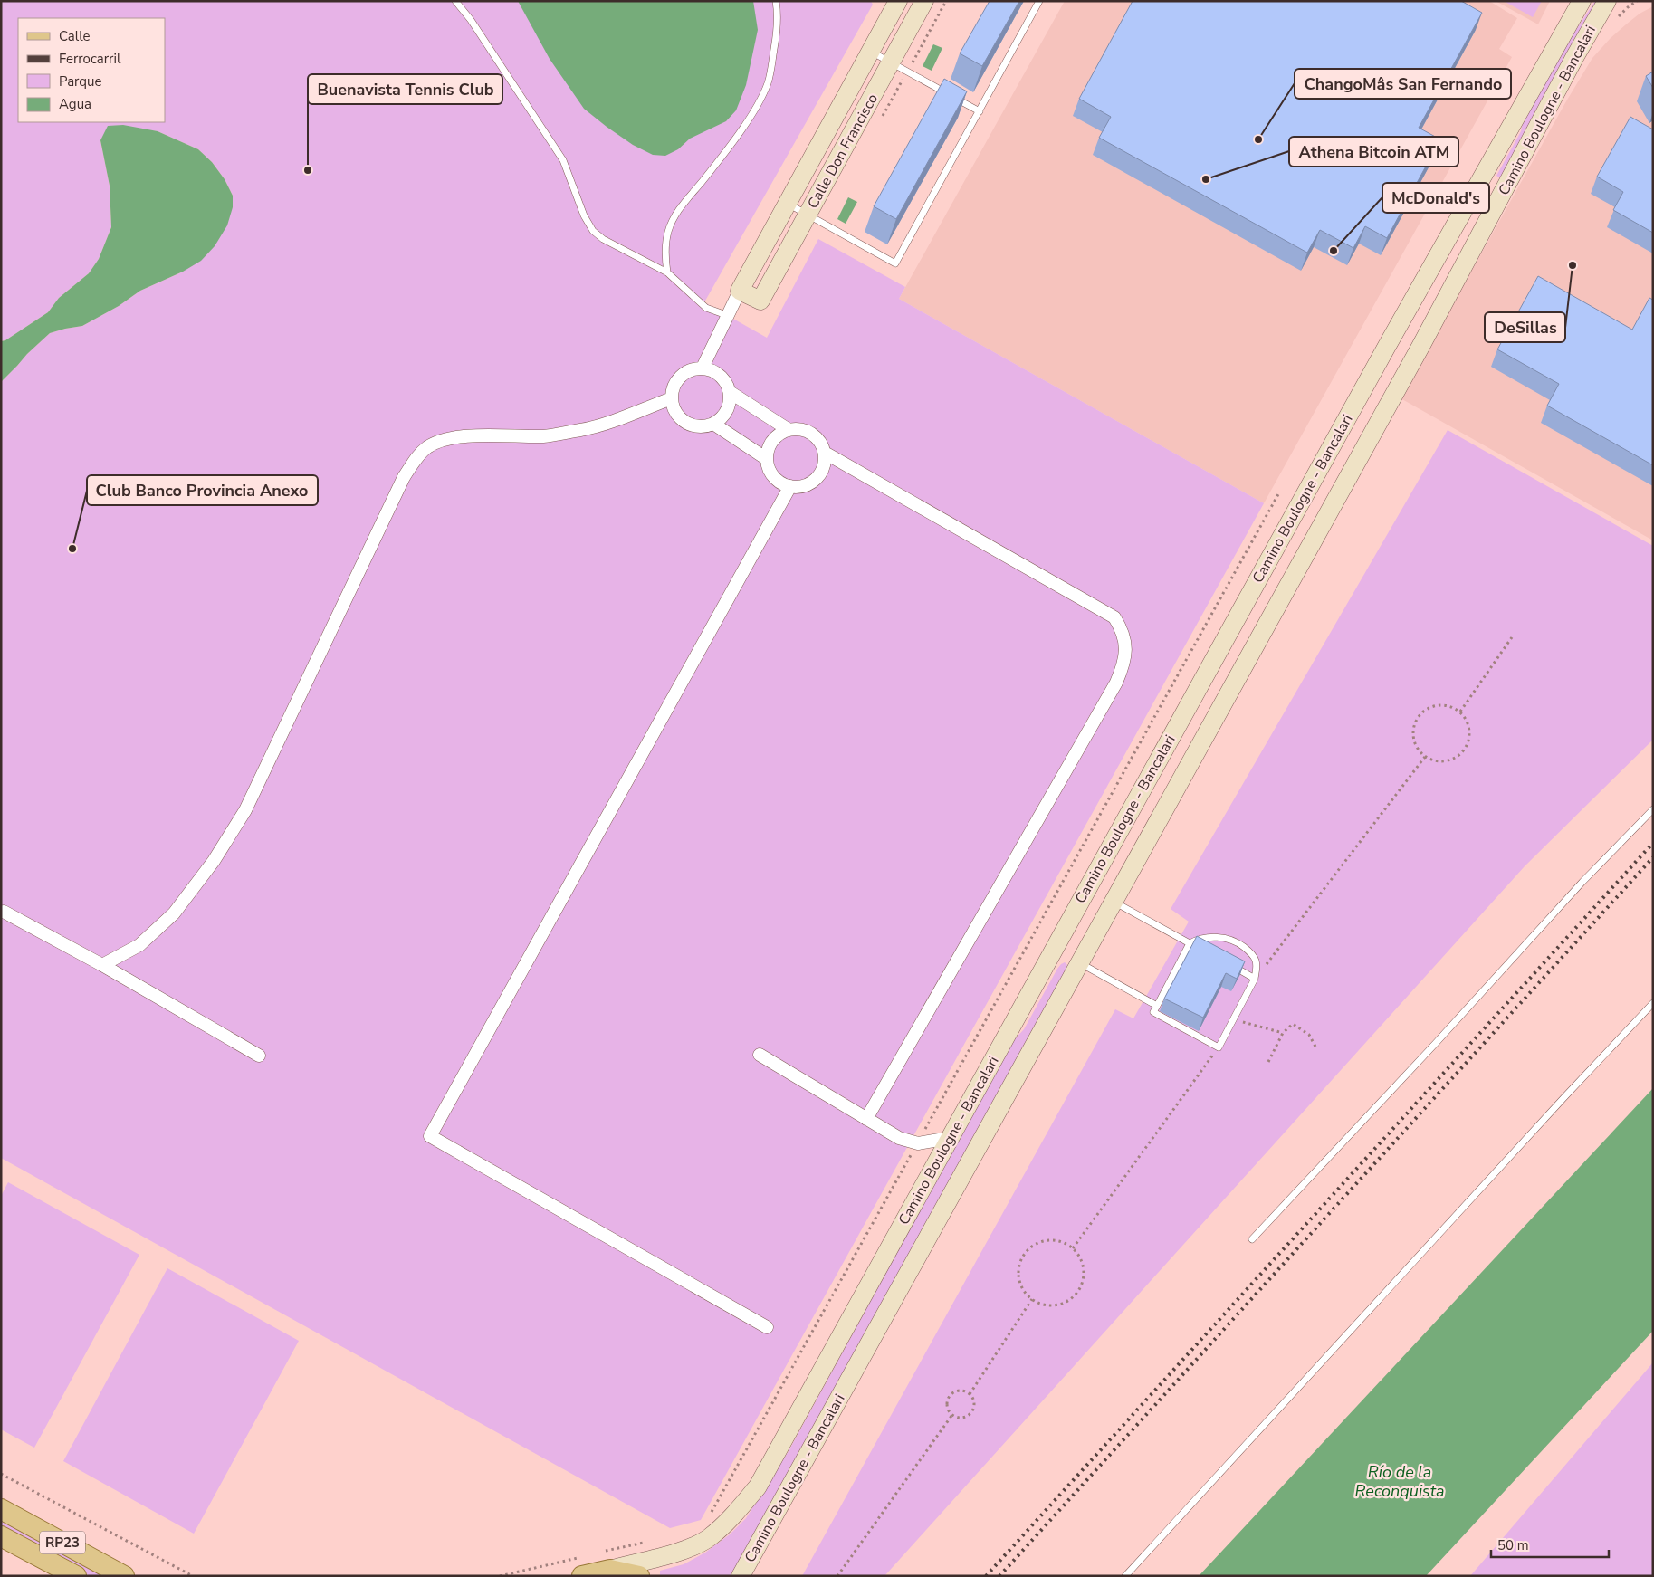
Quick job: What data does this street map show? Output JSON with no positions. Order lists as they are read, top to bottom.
{
  "streets": {
    "main road": ["Camino Boulogne - Bancalari", "Calle Don Francisco", "RP23"]
  },
  "water": ["Río de la Reconquista"],
  "places": [
    "ChangoMâs San Fernando",
    "Buenavista Tennis Club",
    "Athena Bitcoin ATM",
    "McDonald's",
    "DeSillas",
    "Club Banco Provincia Anexo"
  ],
  "legend": [
    "Calle",
    "Ferrocarril",
    "Parque",
    "Agua"
  ],
  "scale_bar": "50 m"
}
